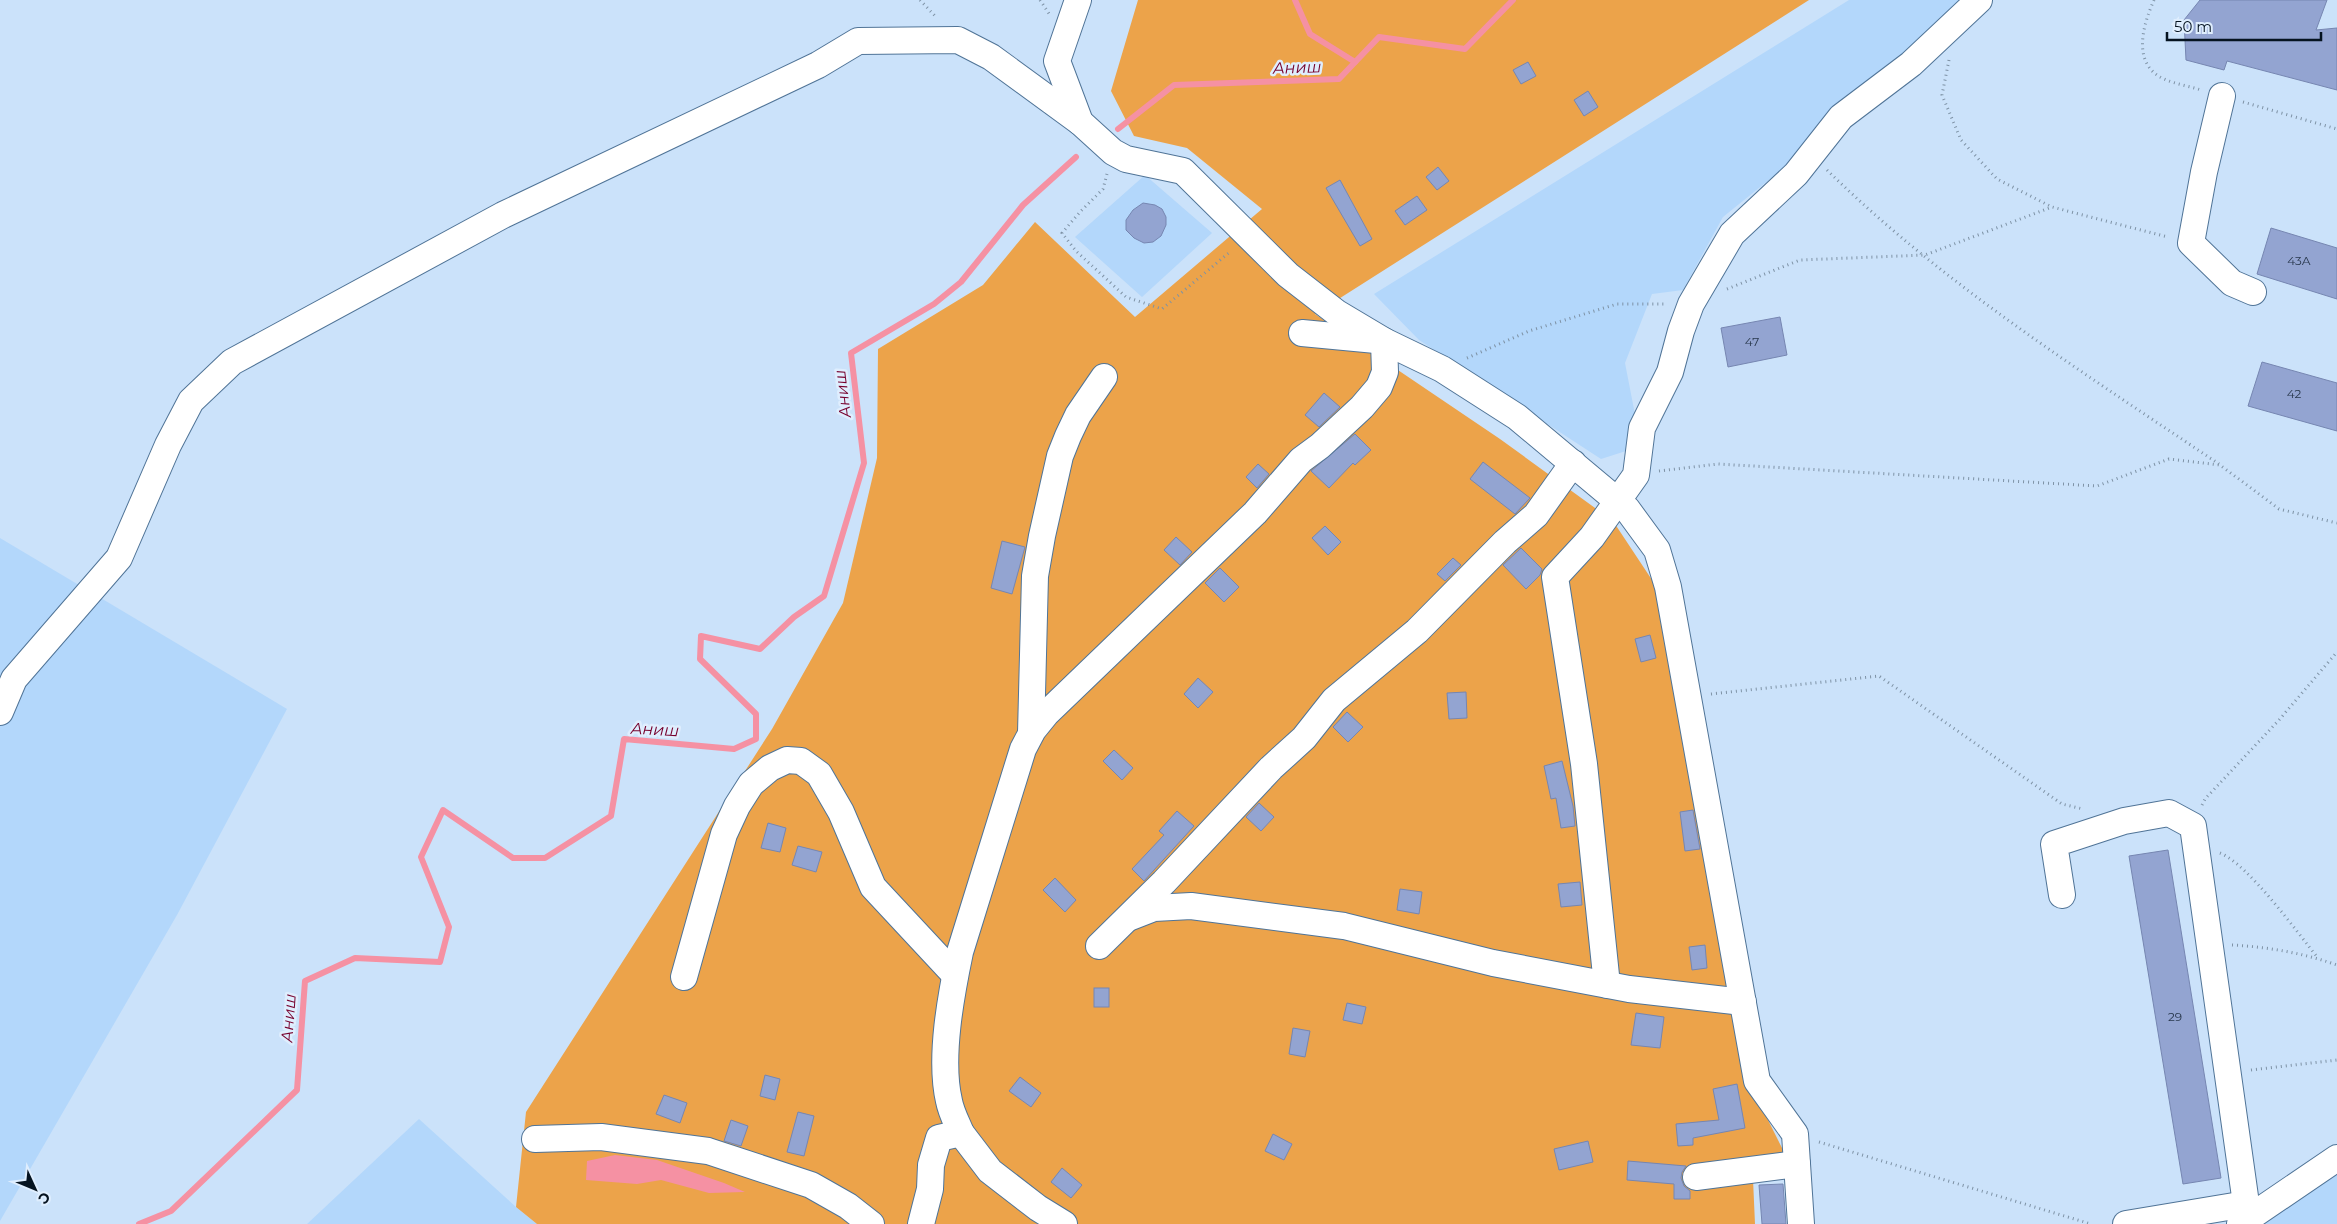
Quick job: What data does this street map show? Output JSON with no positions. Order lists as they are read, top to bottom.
{
  "water": ["Аниш"],
  "house_numbers": [
    "43А",
    "47",
    "42",
    "29"
  ],
  "scale_bar": "50 m",
  "north": "bottom right"
}
